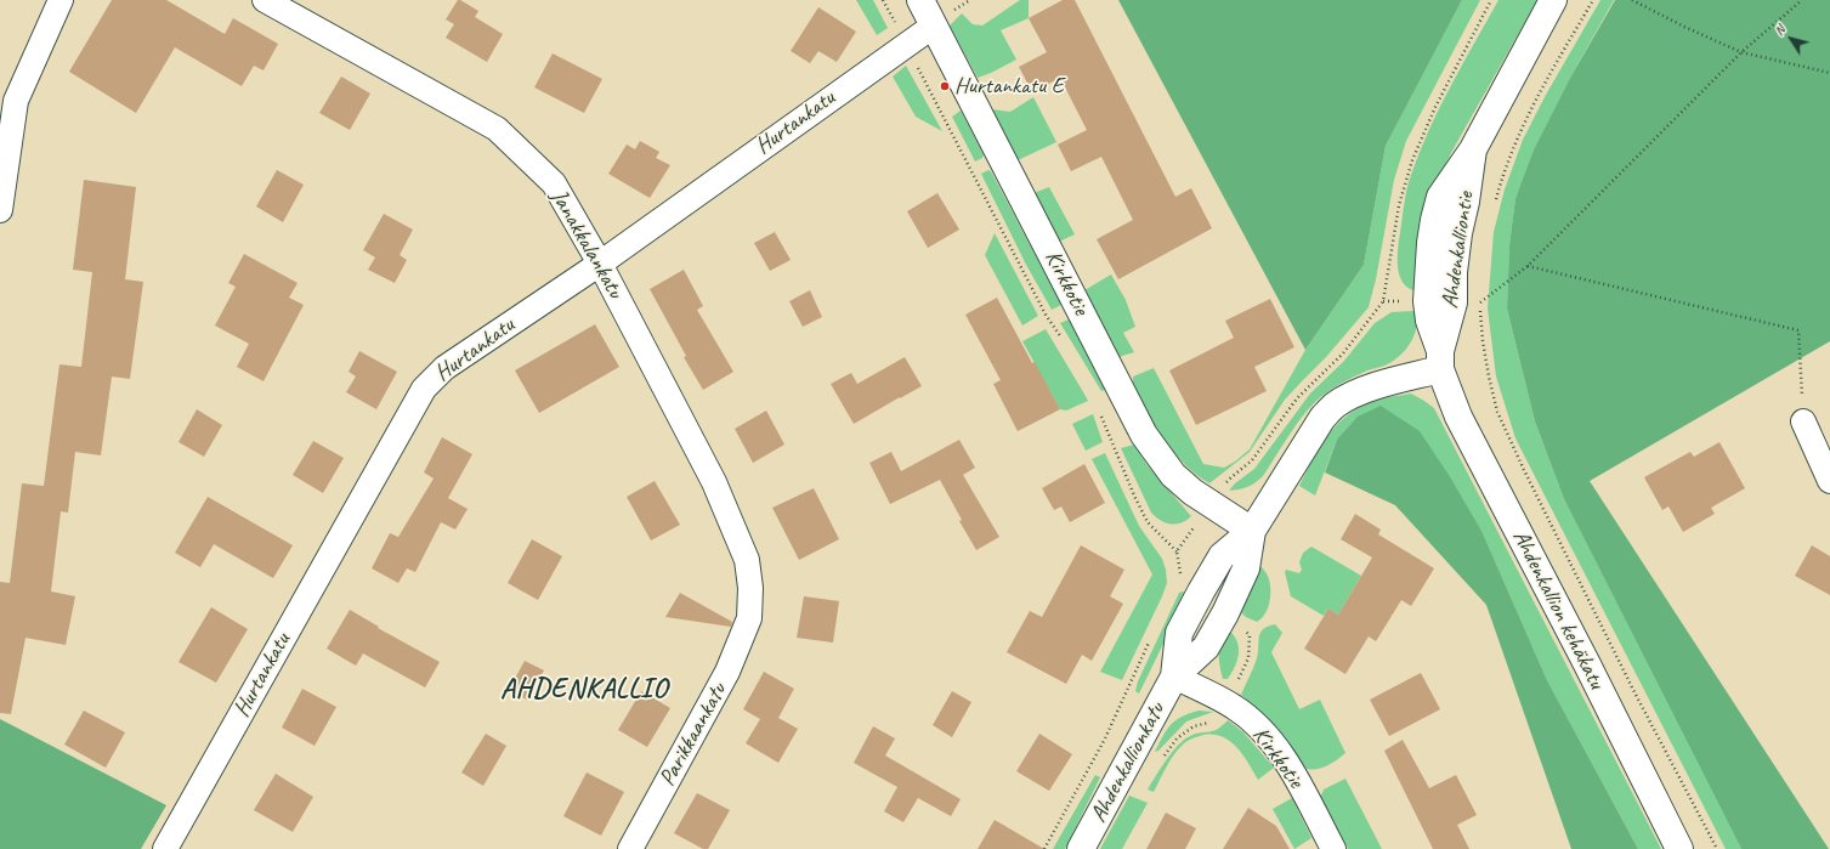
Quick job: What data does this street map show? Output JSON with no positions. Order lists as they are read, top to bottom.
{
  "streets": {
    "street": [
      "Hurtankatu",
      "Janakkalankatu",
      "Ahdenkalliontie",
      "Kirkkotie",
      "Ahdenkallion kehäkatu",
      "Parikkaankatu",
      "Ahdenkallionkatu"
    ]
  },
  "crossings": [
    ["Hurtankatu", "Janakkalankatu"],
    ["Hurtankatu", "Kirkkotie"],
    ["Janakkalankatu", "Parikkaankatu"],
    ["Ahdenkalliontie", "Ahdenkallion kehäkatu"],
    ["Ahdenkalliontie", "Ahdenkallionkatu"],
    ["Kirkkotie", "Ahdenkallionkatu"],
    ["Ahdenkallion kehäkatu", "Ahdenkallionkatu"]
  ],
  "districts": ["AHDENKALLIO"],
  "places": ["Hurtankatu E"],
  "north": "top left"
}
